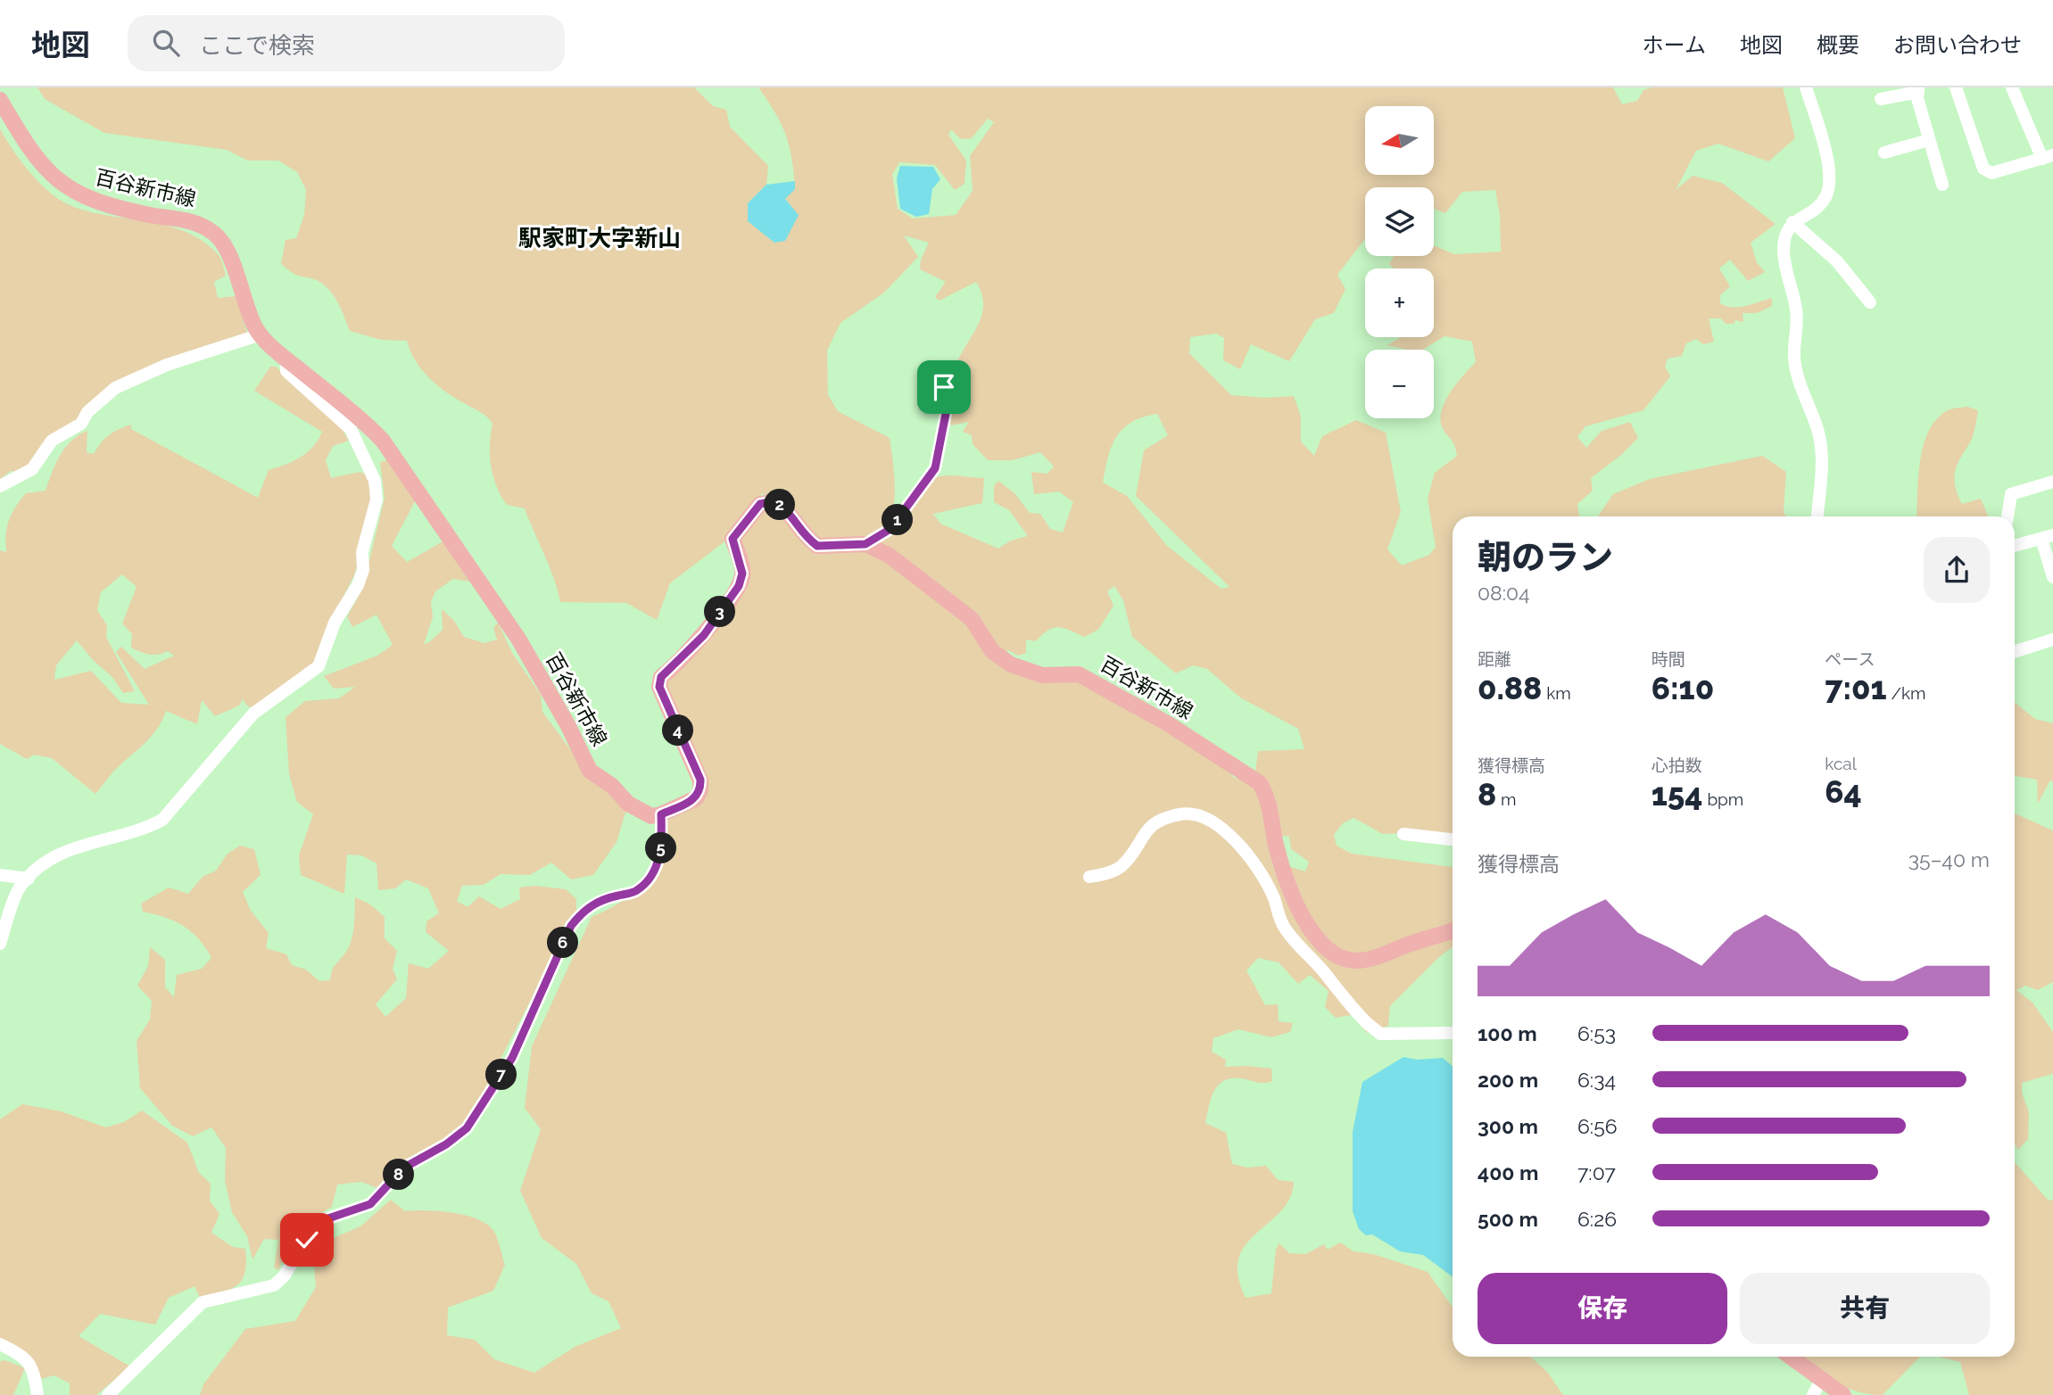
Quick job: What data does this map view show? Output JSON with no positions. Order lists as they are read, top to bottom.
{
  "streets": {
    "main road": ["百谷新市線"]
  },
  "districts": ["駅家町大字新山"],
  "north": "left",
  "page": {
    "header": "地図",
    "search": "ここで検索",
    "nav": [
      "ホーム",
      "地図",
      "概要",
      "お問い合わせ"
    ],
    "map_buttons": ["+", "−"],
    "pins": [
      "2",
      "1",
      "3",
      "4",
      "5",
      "6",
      "7",
      "8"
    ],
    "heading": ["朝のラン", "08:04"],
    "stats": [
      ["距離", "0.88 km"],
      ["時間", "6:10"],
      ["ペース", "7:01 /km"],
      ["獲得標高", "8 m"],
      ["心拍数", "154 bpm"],
      ["kcal", "64"]
    ],
    "chart": ["獲得標高", "35–40 m"],
    "list": [
      {
        "name": "100 m",
        "note": "6:53"
      },
      {
        "name": "200 m",
        "note": "6:34"
      },
      {
        "name": "300 m",
        "note": "6:56"
      },
      {
        "name": "400 m",
        "note": "7:07"
      },
      {
        "name": "500 m",
        "note": "6:26"
      }
    ],
    "buttons": ["保存", "共有"]
  }
}
